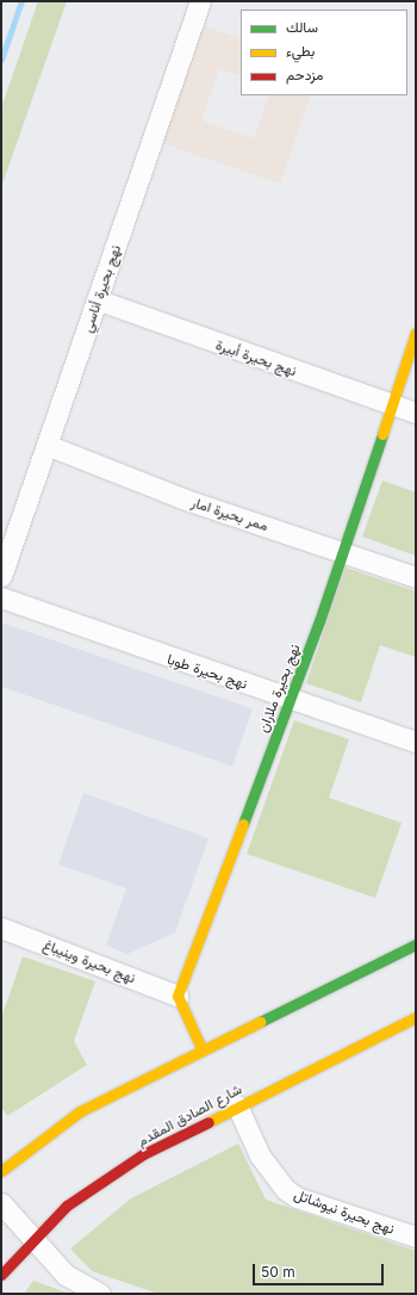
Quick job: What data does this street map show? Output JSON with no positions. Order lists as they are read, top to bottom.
{
  "streets": {
    "main road": ["نهج بحيرة ملاران", "شارع الصادق المقدم"],
    "street": [
      "نهج بحيرة أناسي",
      "نهج بحيرة أبيرة",
      "ممر بحيرة امار",
      "نهج بحيرة طوبا",
      "نهج بحيرة وينيباغ",
      "نهج بحيرة نيوشاتل"
    ]
  },
  "crossings": [
    ["نهج بحيرة أناسي", "نهج بحيرة أبيرة"],
    ["نهج بحيرة أناسي", "ممر بحيرة امار"],
    ["نهج بحيرة أبيرة", "نهج بحيرة ملاران"],
    ["ممر بحيرة امار", "نهج بحيرة ملاران"],
    ["نهج بحيرة طوبا", "نهج بحيرة ملاران"],
    ["نهج بحيرة ملاران", "نهج بحيرة وينيباغ"],
    ["شارع الصادق المقدم", "نهج بحيرة نيوشاتل"]
  ],
  "legend": ["سالك", "بطيء", "مزدحم"],
  "scale_bar": "50 m"
}
